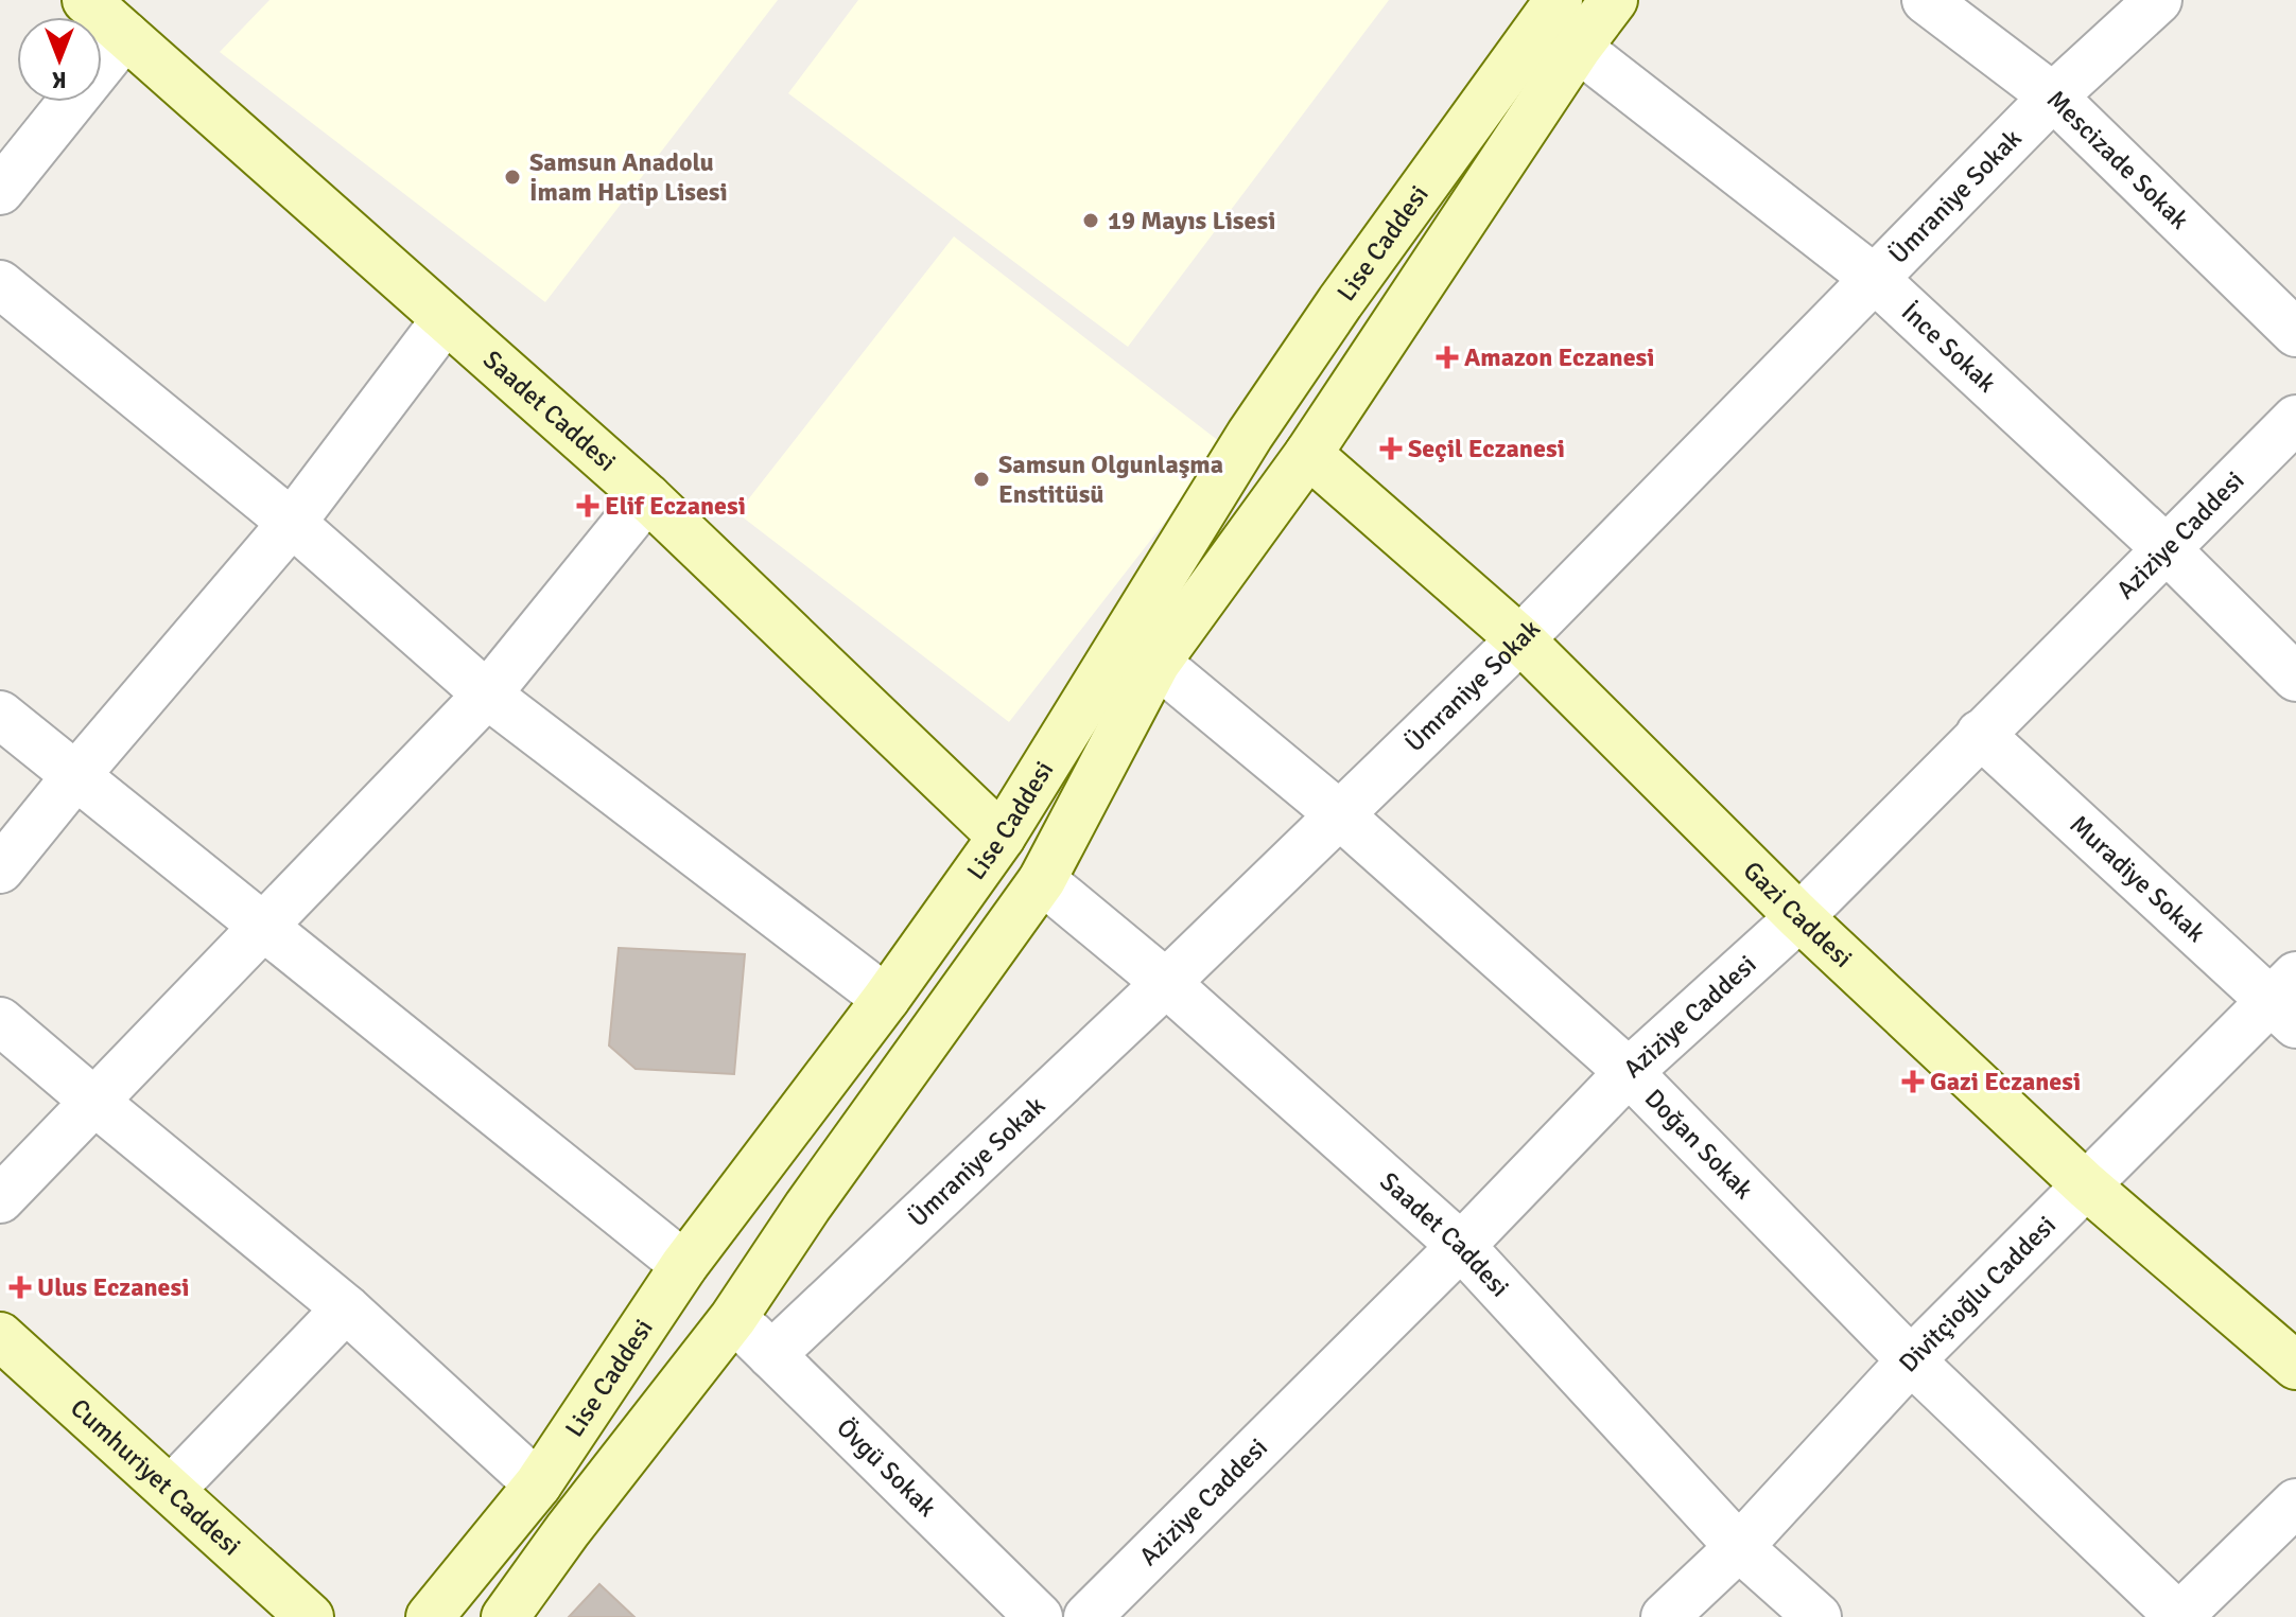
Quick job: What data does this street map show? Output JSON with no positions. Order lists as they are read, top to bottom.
{
  "streets": {
    "main road": [
      "Lise Caddesi",
      "Saadet Caddesi",
      "Gazi Caddesi",
      "Cumhuriyet Caddesi"
    ],
    "street": [
      "Mescizade Sokak",
      "Ümraniye Sokak",
      "İnce Sokak",
      "Aziziye Caddesi",
      "Muradiye Sokak",
      "Doğan Sokak",
      "Divitçioğlu Caddesi",
      "Övgü Sokak"
    ]
  },
  "crossings": [
    ["Mescizade Sokak", "Ümraniye Sokak"],
    ["Ümraniye Sokak", "İnce Sokak"],
    ["Ümraniye Sokak", "Saadet Caddesi"],
    ["Ümraniye Sokak", "Gazi Caddesi"],
    ["Ümraniye Sokak", "Doğan Sokak"],
    ["Ümraniye Sokak", "Övgü Sokak"],
    ["Lise Caddesi", "İnce Sokak"],
    ["Lise Caddesi", "Saadet Caddesi"],
    ["Lise Caddesi", "Gazi Caddesi"],
    ["Lise Caddesi", "Doğan Sokak"],
    ["Lise Caddesi", "Övgü Sokak"],
    ["İnce Sokak", "Aziziye Caddesi"],
    ["Saadet Caddesi", "Aziziye Caddesi"],
    ["Saadet Caddesi", "Divitçioğlu Caddesi"],
    ["Aziziye Caddesi", "Muradiye Sokak"],
    ["Aziziye Caddesi", "Gazi Caddesi"],
    ["Aziziye Caddesi", "Doğan Sokak"],
    ["Muradiye Sokak", "Divitçioğlu Caddesi"],
    ["Gazi Caddesi", "Divitçioğlu Caddesi"],
    ["Doğan Sokak", "Divitçioğlu Caddesi"]
  ],
  "places": {
    "other": ["Samsun Anadolu İmam Hatip Lisesi", "19 Mayıs Lisesi", "Samsun Olgunlaşma Enstitüsü"],
    "health": [
      "Amazon Eczanesi",
      "Seçil Eczanesi",
      "Elif Eczanesi",
      "Gazi Eczanesi",
      "Ulus Eczanesi"
    ]
  },
  "north": "bottom"
}
